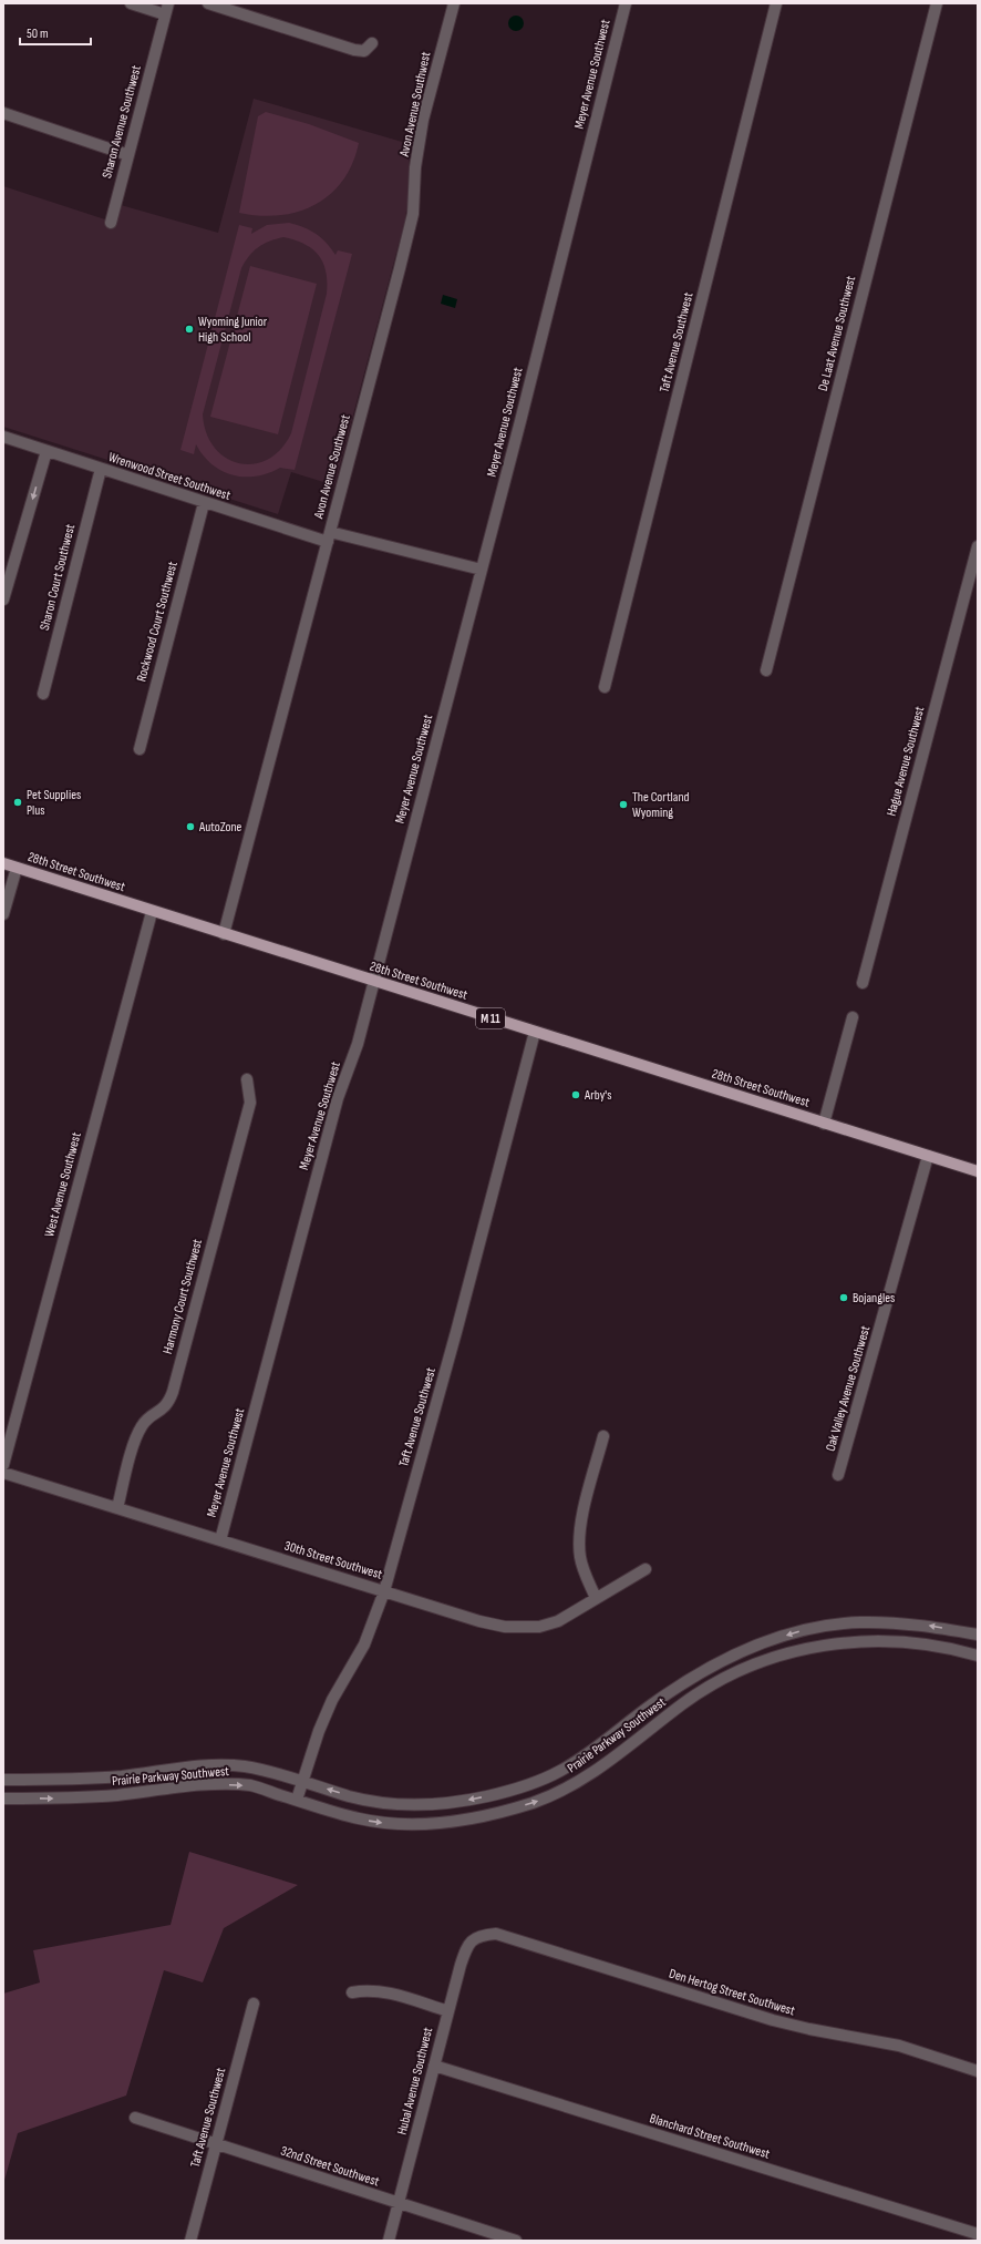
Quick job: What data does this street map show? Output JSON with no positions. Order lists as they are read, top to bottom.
{
  "streets": {
    "main road": ["28th Street Southwest", "M 11"],
    "street": [
      "Meyer Avenue Southwest",
      "Avon Avenue Southwest",
      "Sharon Avenue Southwest",
      "De Laat Avenue Southwest",
      "Taft Avenue Southwest",
      "Wrenwood Street Southwest",
      "Sharon Court Southwest",
      "Rockwood Court Southwest",
      "Hague Avenue Southwest",
      "West Avenue Southwest",
      "Harmony Court Southwest",
      "Oak Valley Avenue Southwest",
      "30th Street Southwest",
      "Prairie Parkway Southwest",
      "Den Hertog Street Southwest",
      "Hubal Avenue Southwest",
      "Blanchard Street Southwest",
      "32nd Street Southwest"
    ]
  },
  "crossings": [
    ["Meyer Avenue Southwest", "Wrenwood Street Southwest"],
    ["Meyer Avenue Southwest", "28th Street Southwest"],
    ["Meyer Avenue Southwest", "30th Street Southwest"],
    ["Avon Avenue Southwest", "Wrenwood Street Southwest"],
    ["Avon Avenue Southwest", "28th Street Southwest"],
    ["Taft Avenue Southwest", "28th Street Southwest"],
    ["Taft Avenue Southwest", "30th Street Southwest"],
    ["Taft Avenue Southwest", "Prairie Parkway Southwest"],
    ["Taft Avenue Southwest", "32nd Street Southwest"],
    ["Wrenwood Street Southwest", "Sharon Court Southwest"],
    ["Wrenwood Street Southwest", "Rockwood Court Southwest"],
    ["28th Street Southwest", "West Avenue Southwest"],
    ["28th Street Southwest", "Oak Valley Avenue Southwest"],
    ["Harmony Court Southwest", "30th Street Southwest"],
    ["Den Hertog Street Southwest", "Hubal Avenue Southwest"],
    ["Hubal Avenue Southwest", "Blanchard Street Southwest"],
    ["Hubal Avenue Southwest", "32nd Street Southwest"]
  ],
  "places": [
    "Wyoming Junior High School",
    "Pet Supplies Plus",
    "The Cortland Wyoming",
    "AutoZone",
    "Arby's",
    "Bojangles"
  ],
  "scale_bar": "50 m"
}
